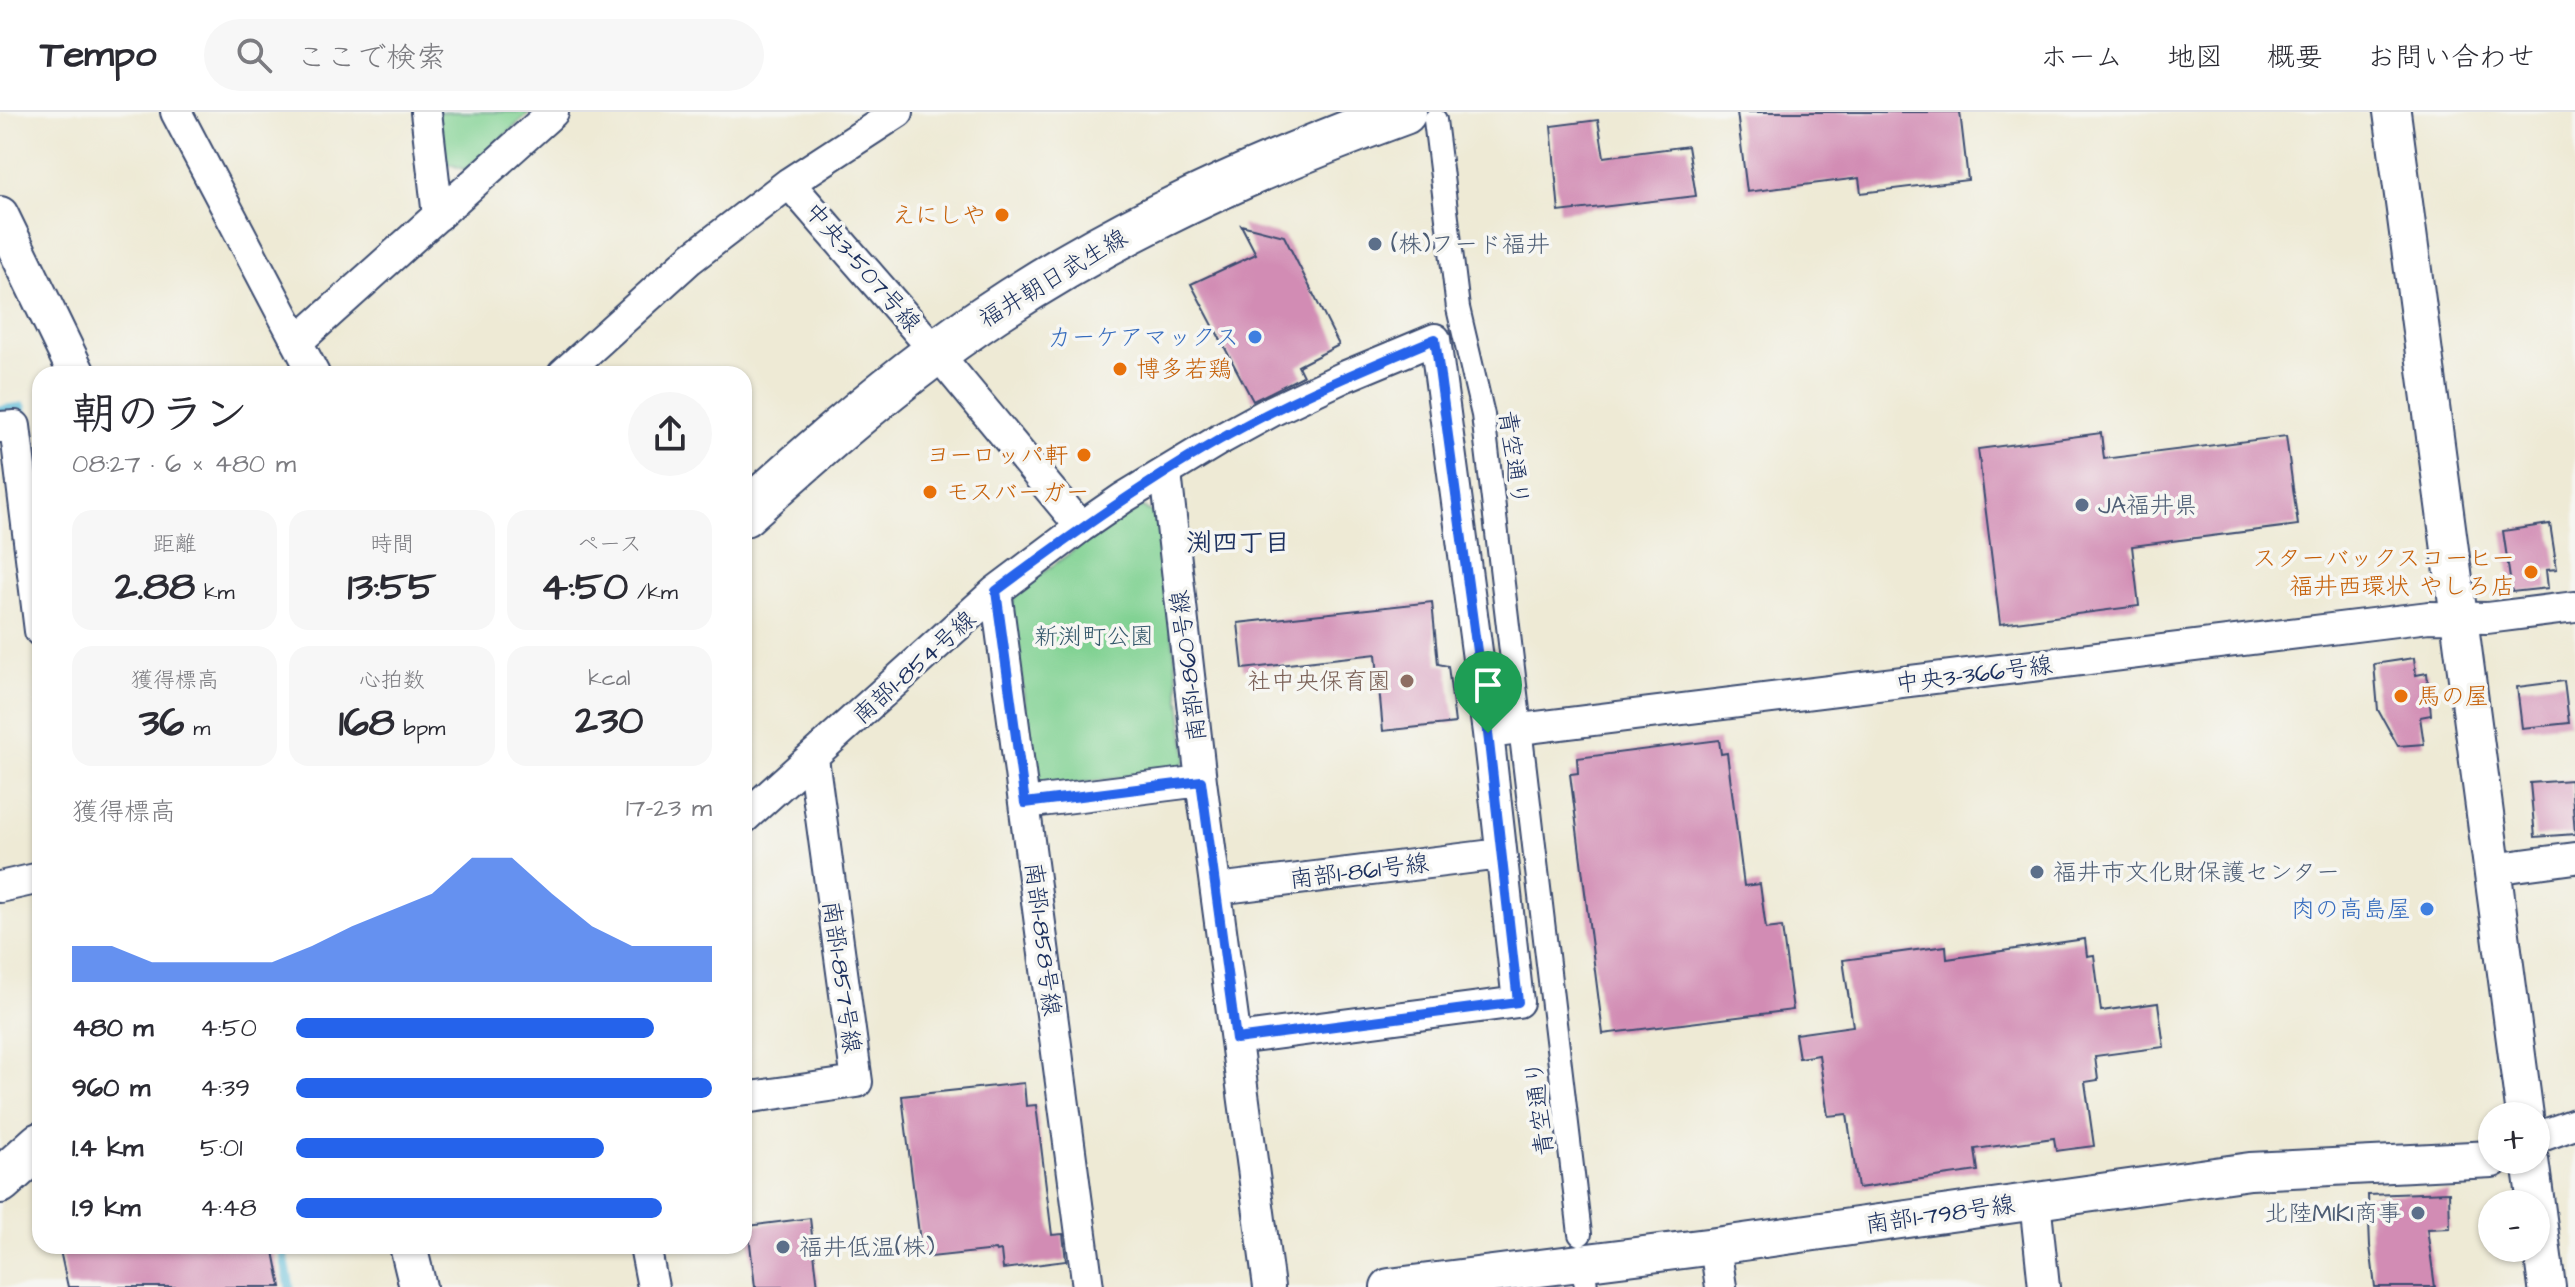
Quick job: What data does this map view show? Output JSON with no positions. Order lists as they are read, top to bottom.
{
  "streets": {
    "main road": ["福井朝日武生線"],
    "street": [
      "中央3-507号線",
      "青空通り",
      "南部1-860号線",
      "南部1-854号線",
      "中央3-366号線",
      "南部1-861号線",
      "南部1-858号線",
      "南部1-857号線",
      "南部1-798号線"
    ]
  },
  "crossings": [
    ["中央3-507号線", "福井朝日武生線"],
    ["中央3-507号線", "南部1-854号線"],
    ["福井朝日武生線", "青空通り"],
    ["青空通り", "中央3-366号線"],
    ["南部1-860号線", "南部1-854号線"],
    ["南部1-860号線", "南部1-861号線"],
    ["南部1-854号線", "中央3-366号線"],
    ["南部1-854号線", "南部1-861号線"],
    ["南部1-854号線", "南部1-858号線"],
    ["南部1-854号線", "南部1-857号線"]
  ],
  "districts": ["渕四丁目"],
  "parks": ["新渕町公園"],
  "places": [
    "えにしや",
    "(株)フード福井",
    "カーケアマックス",
    "博多若鶏",
    "ヨーロッパ軒",
    "モスバーガー",
    "JA福井県",
    "スターバックスコーヒー 福井西環状 やしろ店",
    "社中央保育園",
    "馬の屋",
    "福井市文化財保護センター",
    "肉の高島屋",
    "北陸MIKI商事",
    "福井低温(株)"
  ],
  "page": {
    "header": "Tempo",
    "search": "ここで検索",
    "nav": [
      "ホーム",
      "地図",
      "概要",
      "お問い合わせ"
    ],
    "heading": ["朝のラン", "08:27 · 6 × 480 m"],
    "stats": [
      ["距離", "2.88 km"],
      ["時間", "13:55"],
      ["ペース", "4:50 /km"],
      ["獲得標高", "36 m"],
      ["心拍数", "168 bpm"],
      ["kcal", "230"]
    ],
    "chart": ["獲得標高", "17–23 m"],
    "list": [
      {
        "name": "480 m",
        "note": "4:50"
      },
      {
        "name": "960 m",
        "note": "4:39"
      },
      {
        "name": "1.4 km",
        "note": "5:01"
      },
      {
        "name": "1.9 km",
        "note": "4:48"
      }
    ],
    "map_buttons": ["+", "−"]
  }
}
